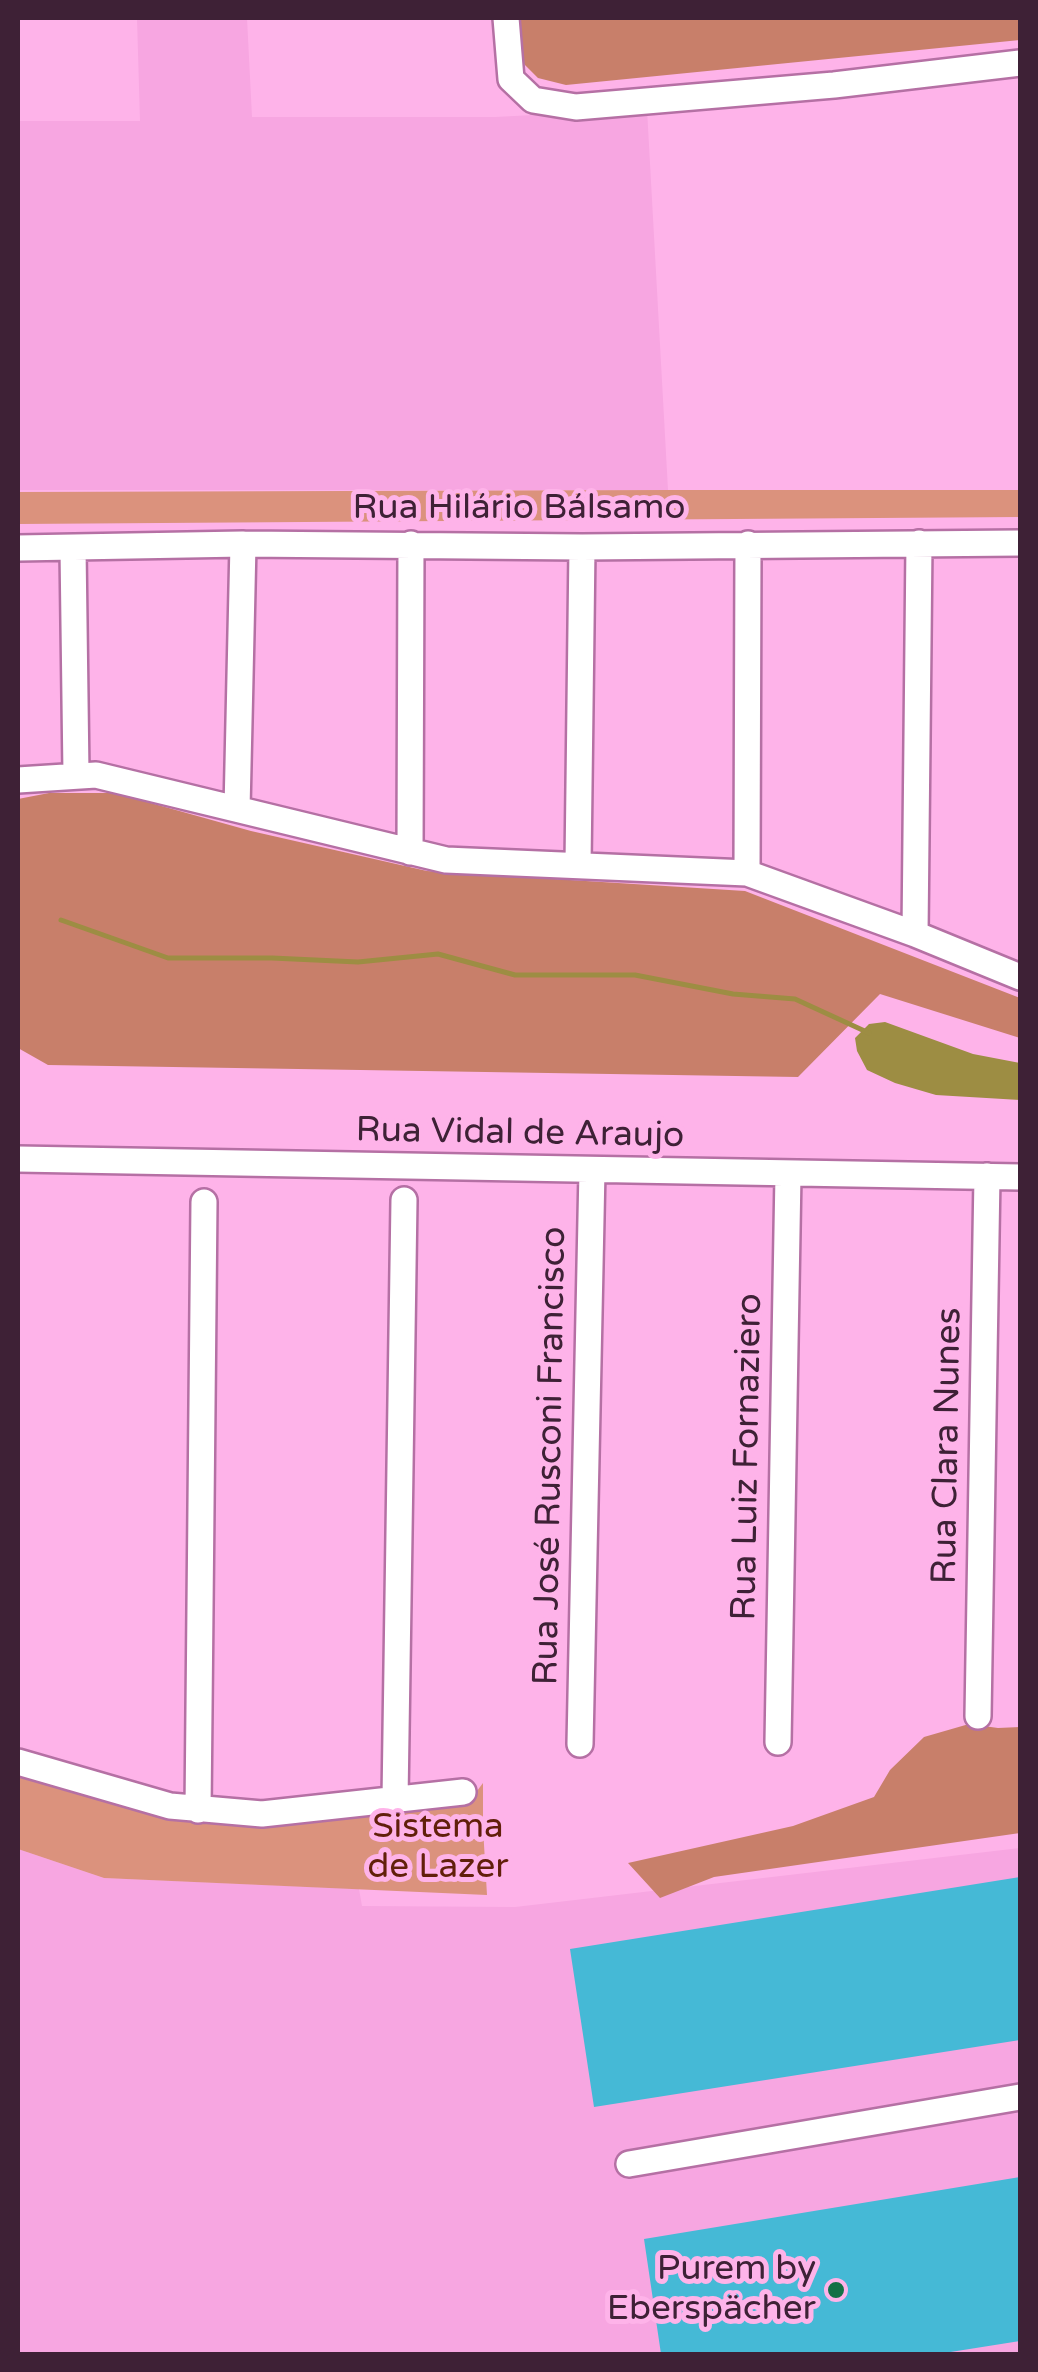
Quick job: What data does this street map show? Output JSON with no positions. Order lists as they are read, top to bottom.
{
  "streets": {
    "street": [
      "Rua Hilário Bálsamo",
      "Rua Vidal de Araujo",
      "Rua Clara Nunes",
      "Rua José Rusconi Francisco",
      "Rua Luiz Fornaziero"
    ]
  },
  "crossings": [
    ["Rua Vidal de Araujo", "Rua Clara Nunes"],
    ["Rua Vidal de Araujo", "Rua José Rusconi Francisco"],
    ["Rua Vidal de Araujo", "Rua Luiz Fornaziero"]
  ],
  "parks": ["Sistema de Lazer"],
  "places": ["Purem by Eberspächer"]
}
